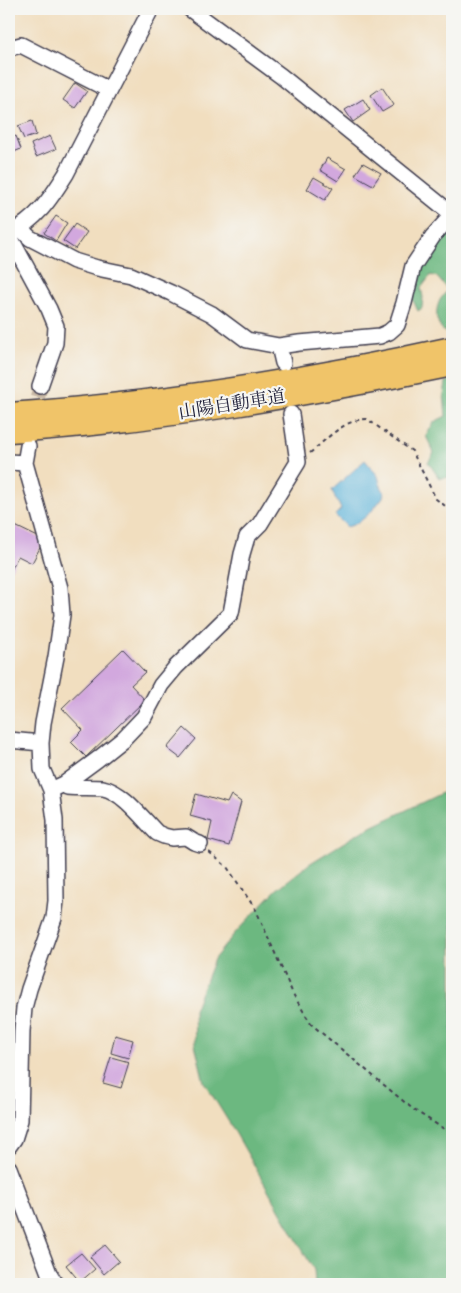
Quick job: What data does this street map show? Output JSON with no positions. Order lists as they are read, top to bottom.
{
  "streets": {
    "highway": ["山陽自動車道"]
  }
}
